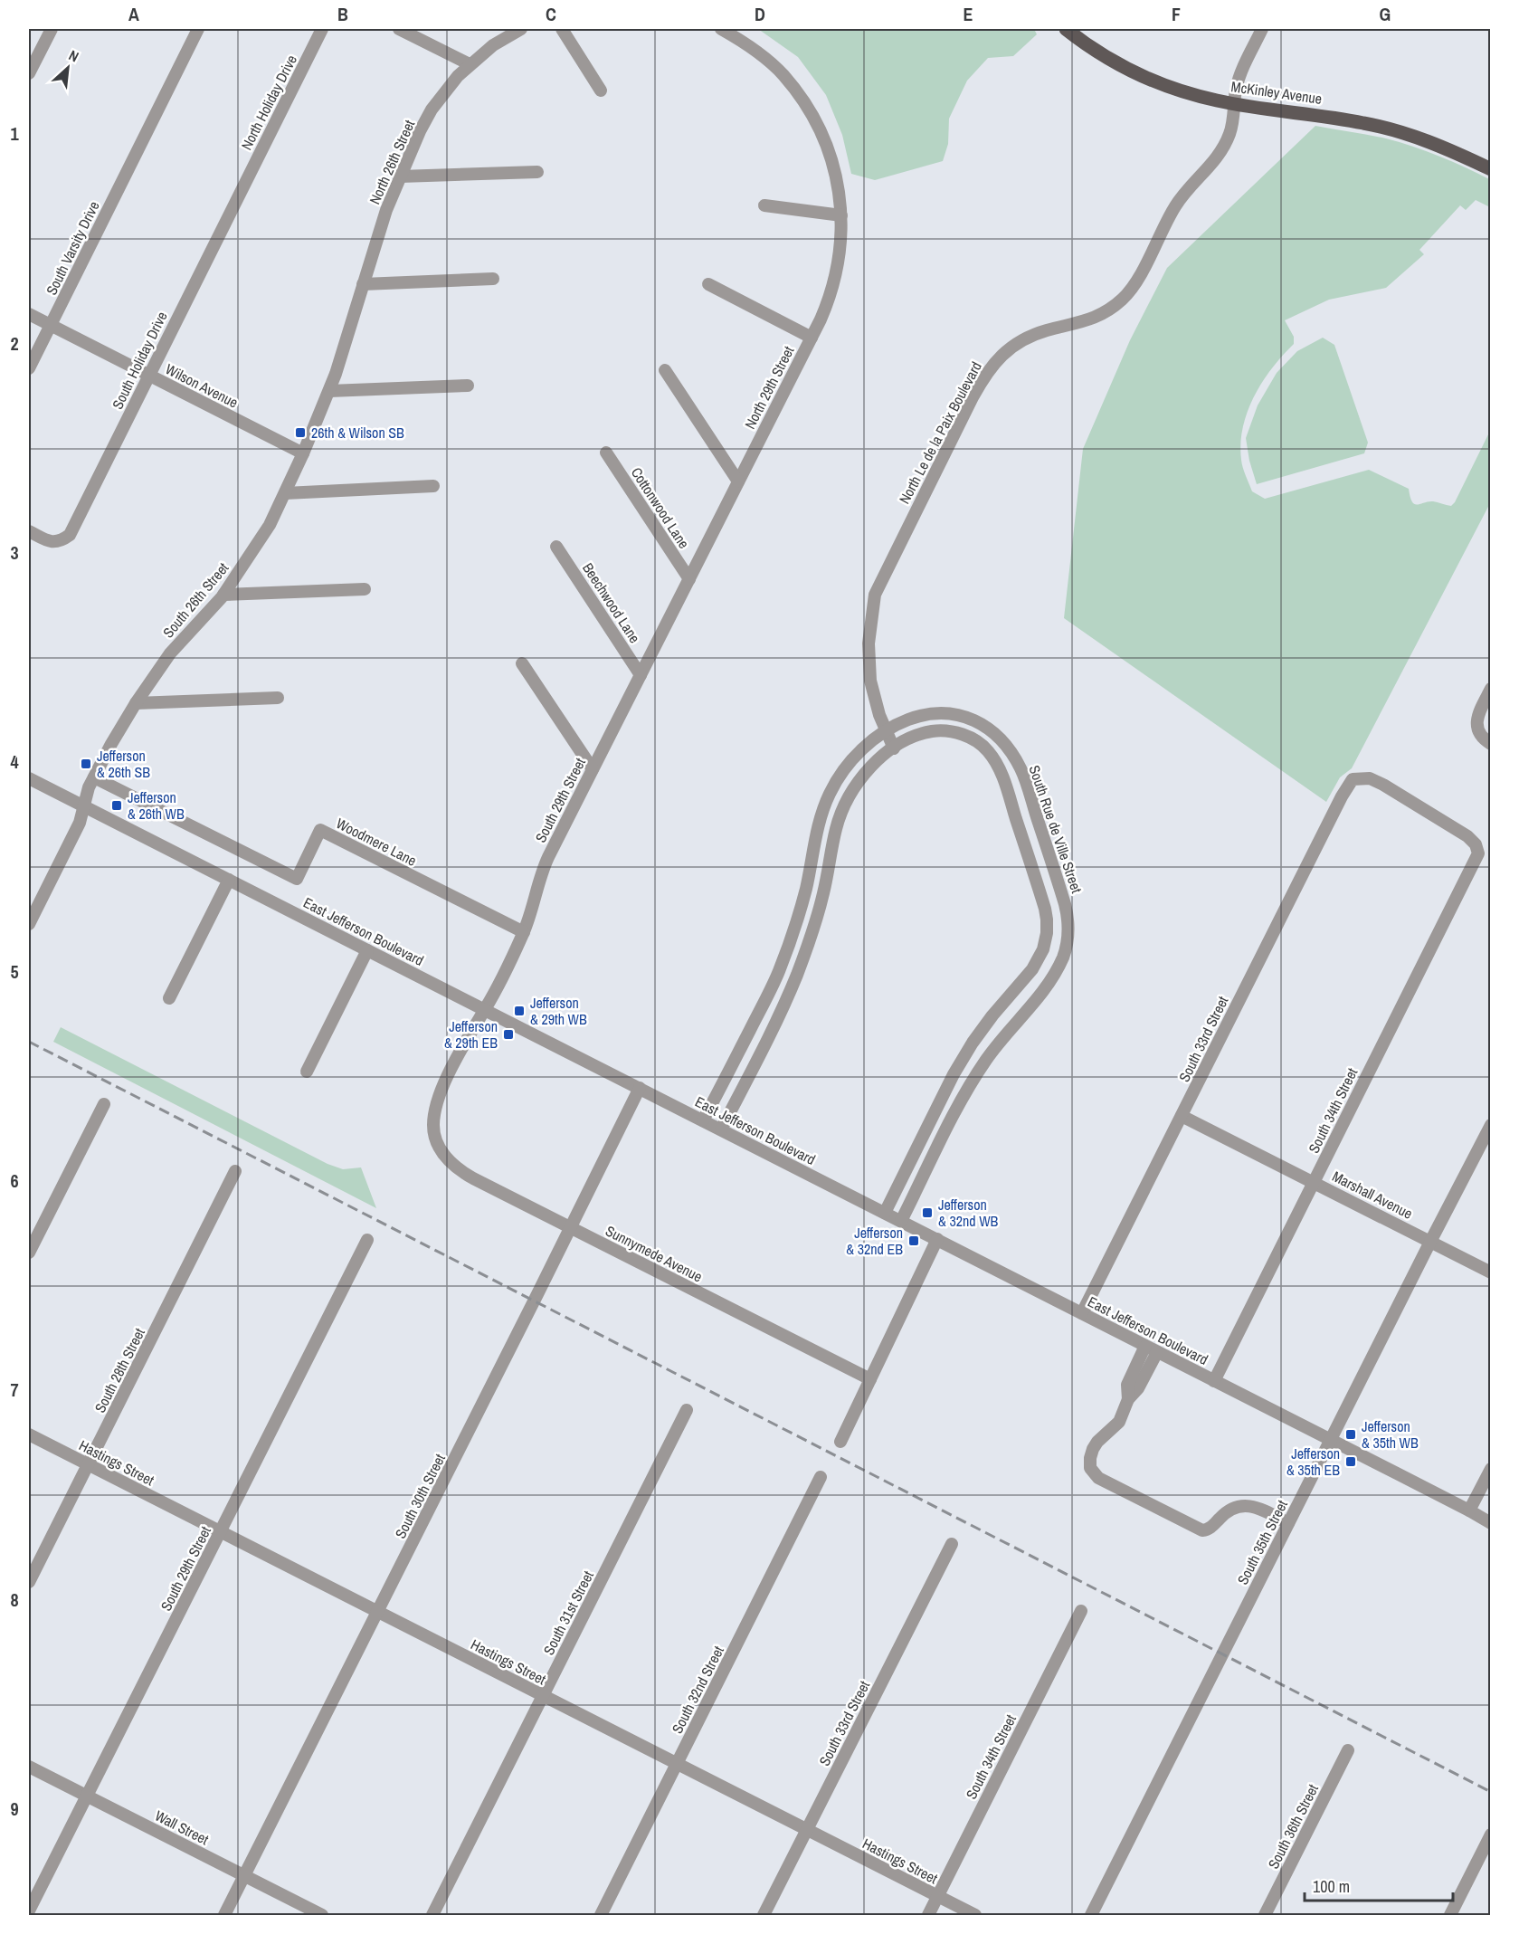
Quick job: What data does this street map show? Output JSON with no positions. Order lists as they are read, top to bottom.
{
  "streets": {
    "main road": ["McKinley Avenue"],
    "street": [
      "North Holiday Drive",
      "North 26th Street",
      "South Varsity Drive",
      "South Holiday Drive",
      "Wilson Avenue",
      "North 29th Street",
      "North Le de la Paix Boulevard",
      "Cottonwood Lane",
      "South 26th Street",
      "Beechwood Lane",
      "South 29th Street",
      "South Rue de Ville Street",
      "Woodmere Lane",
      "East Jefferson Boulevard",
      "South 33rd Street",
      "South 34th Street",
      "Marshall Avenue",
      "Sunnymede Avenue",
      "South 28th Street",
      "Hastings Street",
      "South 30th Street",
      "South 35th Street",
      "South 31st Street",
      "South 32nd Street",
      "South 36th Street",
      "Wall Street"
    ]
  },
  "crossings": [
    ["McKinley Avenue", "North Le de la Paix Boulevard"],
    ["North Holiday Drive", "South Holiday Drive"],
    ["North 26th Street", "South 26th Street"],
    ["South Varsity Drive", "Wilson Avenue"],
    ["South Holiday Drive", "Wilson Avenue"],
    ["Wilson Avenue", "South 26th Street"],
    ["North 29th Street", "South 29th Street"],
    ["North Le de la Paix Boulevard", "South Rue de Ville Street"],
    ["Cottonwood Lane", "South 29th Street"],
    ["South 26th Street", "Woodmere Lane"],
    ["South 26th Street", "East Jefferson Boulevard"],
    ["Beechwood Lane", "South 29th Street"],
    ["South 29th Street", "Woodmere Lane"],
    ["South 29th Street", "East Jefferson Boulevard"],
    ["South 29th Street", "Sunnymede Avenue"],
    ["South 29th Street", "Hastings Street"],
    ["South 29th Street", "Wall Street"],
    ["South Rue de Ville Street", "East Jefferson Boulevard"],
    ["East Jefferson Boulevard", "South 33rd Street"],
    ["East Jefferson Boulevard", "South 34th Street"],
    ["East Jefferson Boulevard", "South 30th Street"],
    ["East Jefferson Boulevard", "South 35th Street"],
    ["South 33rd Street", "South 34th Street"],
    ["South 33rd Street", "Marshall Avenue"],
    ["South 33rd Street", "Hastings Street"],
    ["South 34th Street", "Marshall Avenue"],
    ["South 34th Street", "Hastings Street"],
    ["Marshall Avenue", "South 35th Street"],
    ["Sunnymede Avenue", "South 30th Street"],
    ["South 28th Street", "Hastings Street"],
    ["Hastings Street", "South 30th Street"],
    ["Hastings Street", "South 31st Street"],
    ["Hastings Street", "South 32nd Street"],
    ["South 30th Street", "Wall Street"]
  ],
  "places": {
    "transit": [
      "26th & Wilson SB",
      "Jefferson & 26th SB",
      "Jefferson & 26th WB",
      "Jefferson & 29th WB",
      "Jefferson & 29th EB",
      "Jefferson & 32nd WB",
      "Jefferson & 32nd EB",
      "Jefferson & 35th WB",
      "Jefferson & 35th EB"
    ]
  },
  "scale_bar": "100 m",
  "north": "top right",
  "grid": {
    "columns": [
      "A",
      "B",
      "C",
      "D",
      "E",
      "F",
      "G"
    ],
    "rows": [
      "1",
      "2",
      "3",
      "4",
      "5",
      "6",
      "7",
      "8",
      "9"
    ]
  }
}
